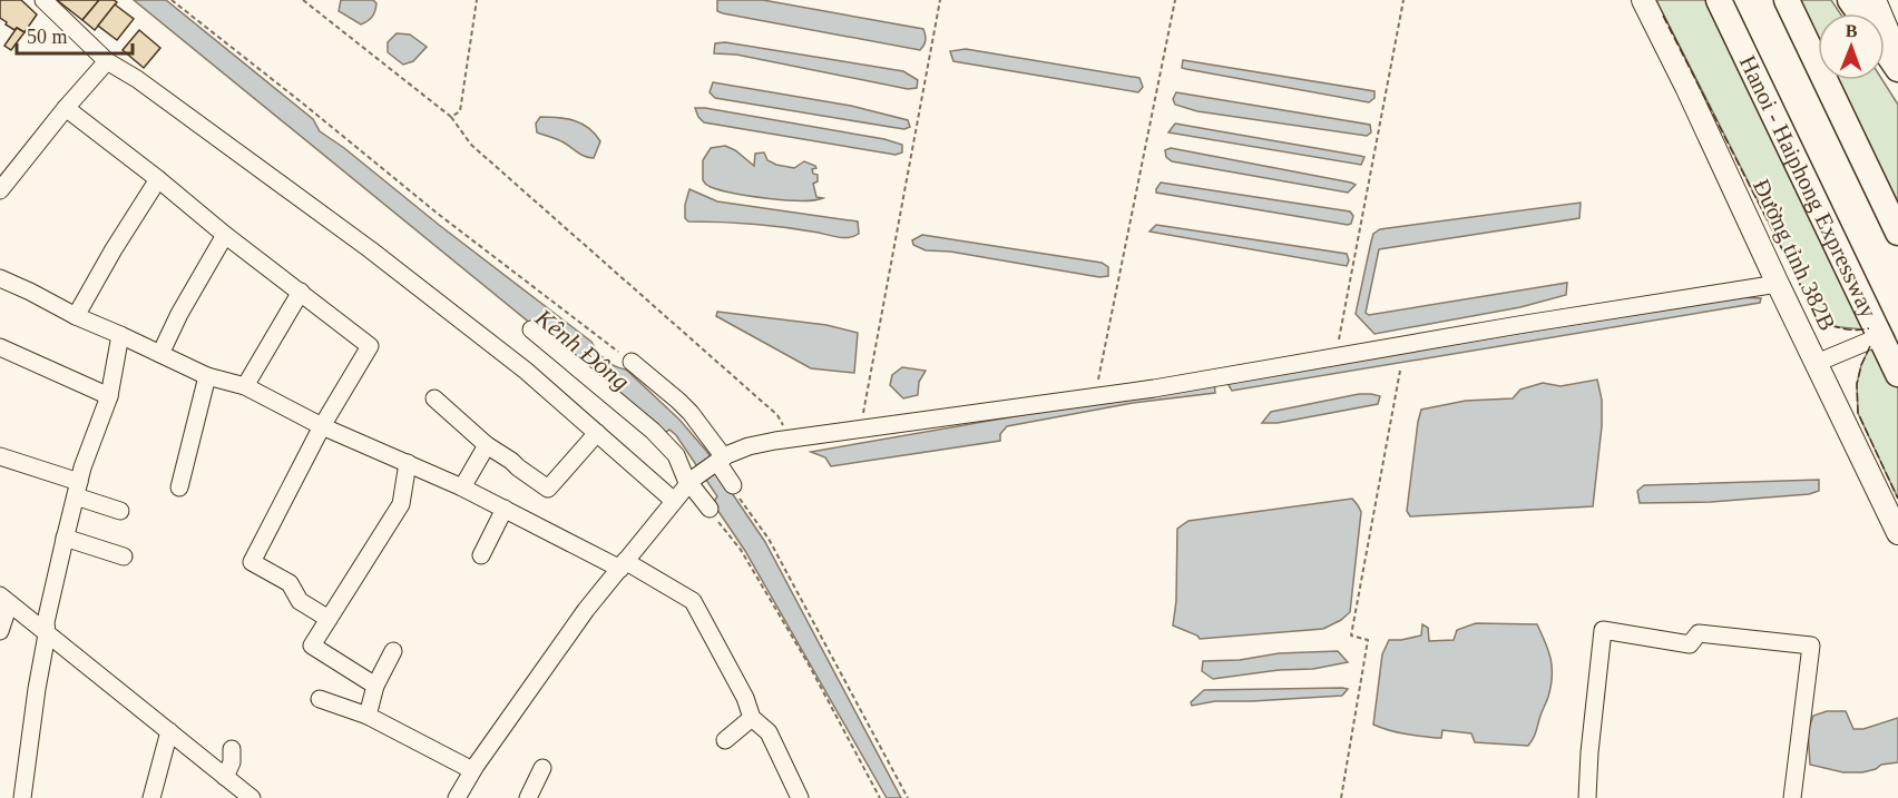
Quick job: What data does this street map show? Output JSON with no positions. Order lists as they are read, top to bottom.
{
  "streets": {
    "highway": ["Hanoi - Haiphong Expressway"],
    "main road": ["Đường tỉnh 382B"]
  },
  "water": ["Kênh Đông"],
  "scale_bar": "50 m",
  "north": "top"
}
